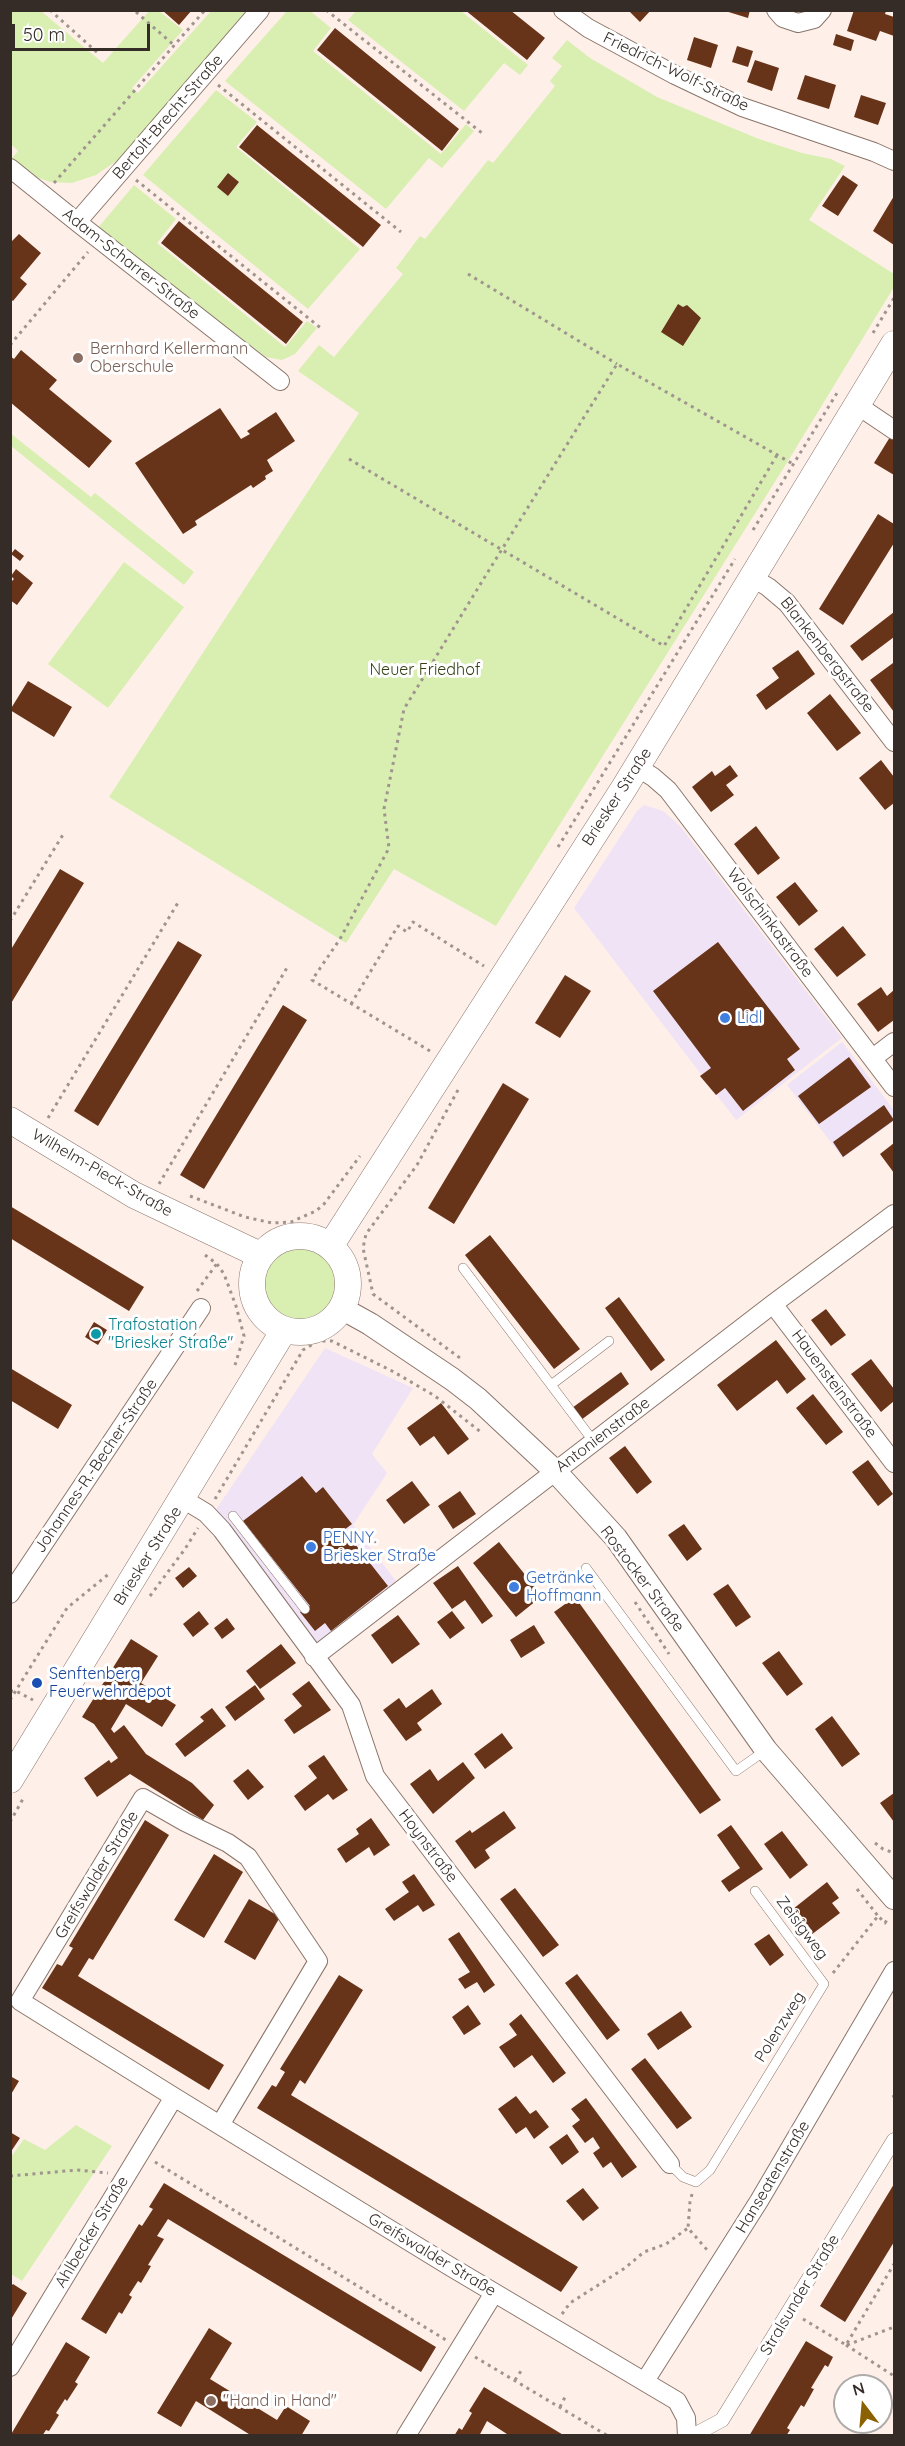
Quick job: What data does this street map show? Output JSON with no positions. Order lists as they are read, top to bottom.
{
  "streets": {
    "main road": ["Briesker Straße", "Wilhelm-Pieck-Straße"],
    "street": [
      "Friedrich-Wolf-Straße",
      "Bertolt-Brecht-Straße",
      "Adam-Scharrer-Straße",
      "Blankenbergstraße",
      "Wolschinkastraße",
      "Hauensteinstraße",
      "Antonienstraße",
      "Johannes-R.-Becher-Straße",
      "Rostocker Straße",
      "Hoynstraße",
      "Greifswalder Straße",
      "Hanseatenstraße",
      "Ahlbecker Straße",
      "Stralsunder Straße"
    ],
    "lane": ["Zeisigweg", "Polenzweg"]
  },
  "crossings": [
    ["Bertolt-Brecht-Straße", "Adam-Scharrer-Straße"],
    ["Blankenbergstraße", "Briesker Straße"],
    ["Briesker Straße", "Wolschinkastraße"],
    ["Briesker Straße", "Wilhelm-Pieck-Straße"],
    ["Briesker Straße", "Rostocker Straße"],
    ["Briesker Straße", "Hoynstraße"],
    ["Wilhelm-Pieck-Straße", "Rostocker Straße"],
    ["Hauensteinstraße", "Antonienstraße"],
    ["Antonienstraße", "Rostocker Straße"],
    ["Antonienstraße", "Hoynstraße"],
    ["Rostocker Straße", "Polenzweg"],
    ["Hoynstraße", "Polenzweg"],
    ["Greifswalder Straße", "Hanseatenstraße"],
    ["Greifswalder Straße", "Ahlbecker Straße"],
    ["Greifswalder Straße", "Stralsunder Straße"],
    ["Zeisigweg", "Polenzweg"],
    ["Hanseatenstraße", "Stralsunder Straße"]
  ],
  "parks": ["Neuer Friedhof"],
  "places": [
    "Bernhard Kellermann Oberschule",
    "Lidl",
    "Trafostation \"Briesker Straße\"",
    "PENNY. Briesker Straße",
    "Getränke Hoffmann",
    "Senftenberg Feuerwehrdepot",
    "\"Hand in Hand\""
  ],
  "scale_bar": "50 m",
  "north": "top"
}
